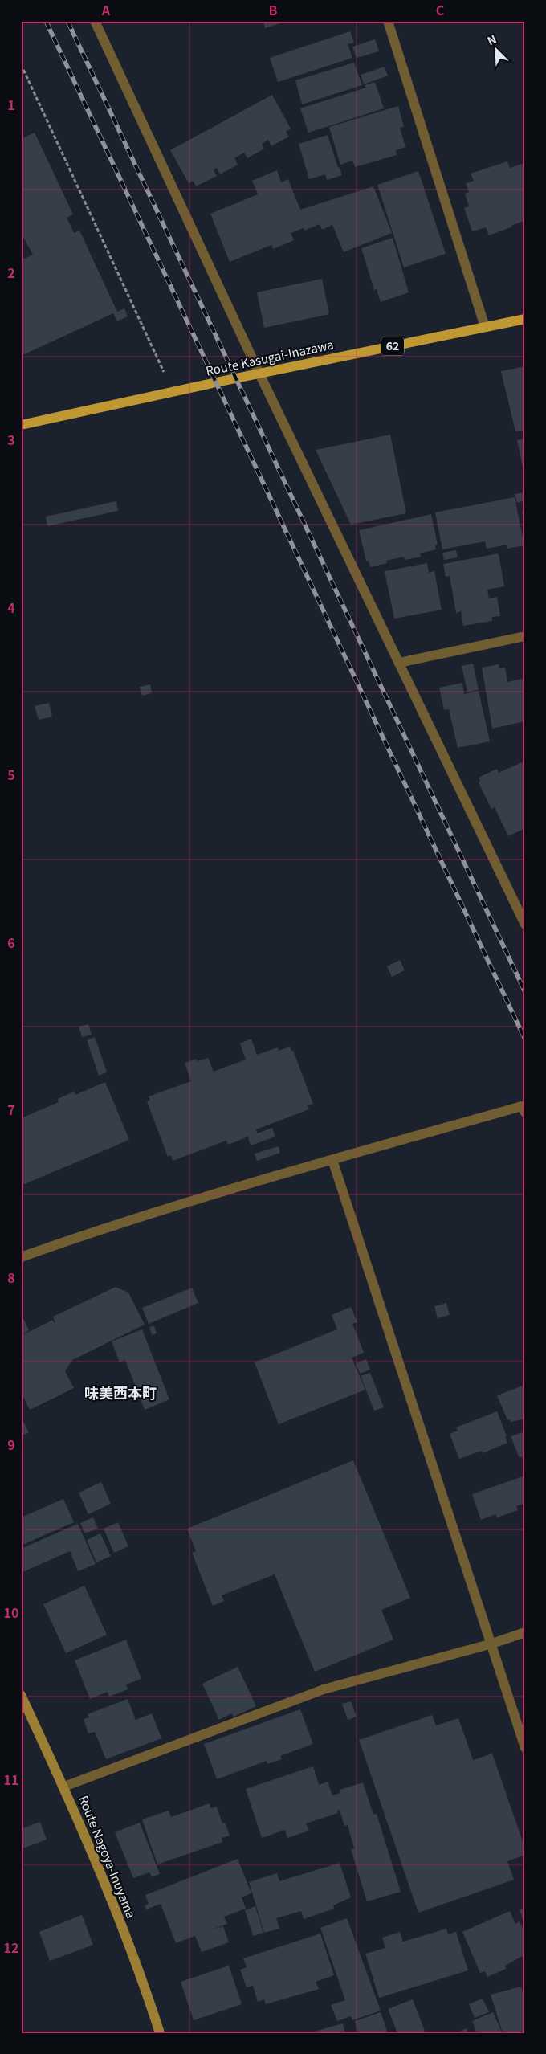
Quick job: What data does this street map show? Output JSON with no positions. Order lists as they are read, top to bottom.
{
  "streets": {
    "main road": ["62", "Route Kasugai-Inazawa", "Route Nagoya-Inuyama"]
  },
  "districts": ["味美西本町"],
  "north": "top left",
  "grid": {
    "columns": ["A", "B", "C"],
    "rows": [
      "1",
      "2",
      "3",
      "4",
      "5",
      "6",
      "7",
      "8",
      "9",
      "10",
      "11",
      "12"
    ]
  }
}
